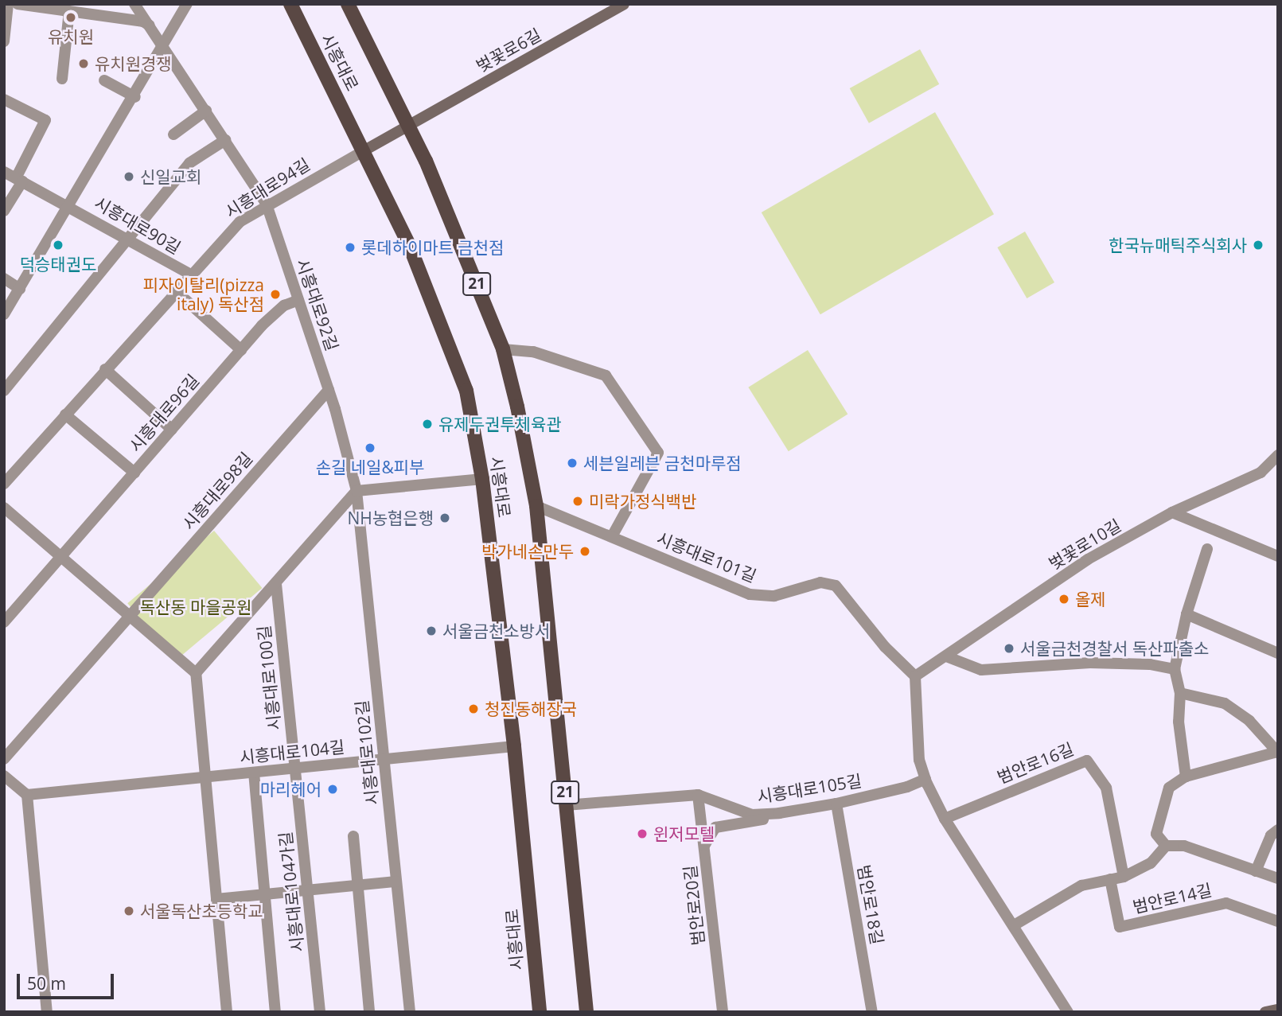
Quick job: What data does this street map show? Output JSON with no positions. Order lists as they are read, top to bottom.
{
  "streets": {
    "main road": ["시흥대로", "21"],
    "street": [
      "벚꽃로6길",
      "시흥대로94길",
      "시흥대로90길",
      "시흥대로92길",
      "시흥대로96길",
      "시흥대로98길",
      "벚꽃로10길",
      "시흥대로101길",
      "시흥대로100길",
      "시흥대로104길",
      "시흥대로102길",
      "범안로16길",
      "시흥대로105길",
      "시흥대로104가길",
      "범안로14길",
      "범안로18길",
      "범안로20길"
    ]
  },
  "crossings": [
    ["벚꽃로6길", "시흥대로"],
    ["벚꽃로6길", "시흥대로94길"],
    ["시흥대로", "시흥대로94길"],
    ["시흥대로", "시흥대로101길"],
    ["시흥대로", "시흥대로104길"],
    ["시흥대로", "시흥대로105길"],
    ["시흥대로94길", "시흥대로90길"],
    ["시흥대로94길", "시흥대로92길"],
    ["시흥대로90길", "시흥대로92길"],
    ["시흥대로92길", "시흥대로96길"],
    ["시흥대로92길", "시흥대로98길"],
    ["시흥대로92길", "시흥대로100길"],
    ["시흥대로92길", "시흥대로102길"],
    ["벚꽃로10길", "시흥대로101길"],
    ["시흥대로100길", "시흥대로104길"],
    ["시흥대로100길", "시흥대로102길"],
    ["시흥대로100길", "시흥대로104가길"],
    ["시흥대로104길", "시흥대로102길"],
    ["시흥대로104길", "시흥대로104가길"],
    ["시흥대로105길", "범안로18길"],
    ["시흥대로105길", "범안로20길"]
  ],
  "parks": ["독산동 마을공원"],
  "places": [
    "유치원",
    "유치원경쟁",
    "신일교회",
    "덕승태권도",
    "한국뉴매틱주식회사",
    "롯데하이마트 금천점",
    "피자이탈리(pizza italy) 독산점",
    "유제두권투체육관",
    "손길 네일&피부",
    "세븐일레븐 금천마루점",
    "미락가정식백반",
    "NH농협은행",
    "박가네손만두",
    "올제",
    "서울금천소방서",
    "서울금천경찰서 독산파출소",
    "청진동해장국",
    "마리헤어",
    "윈저모텔",
    "서울독산초등학교"
  ],
  "scale_bar": "50 m"
}
